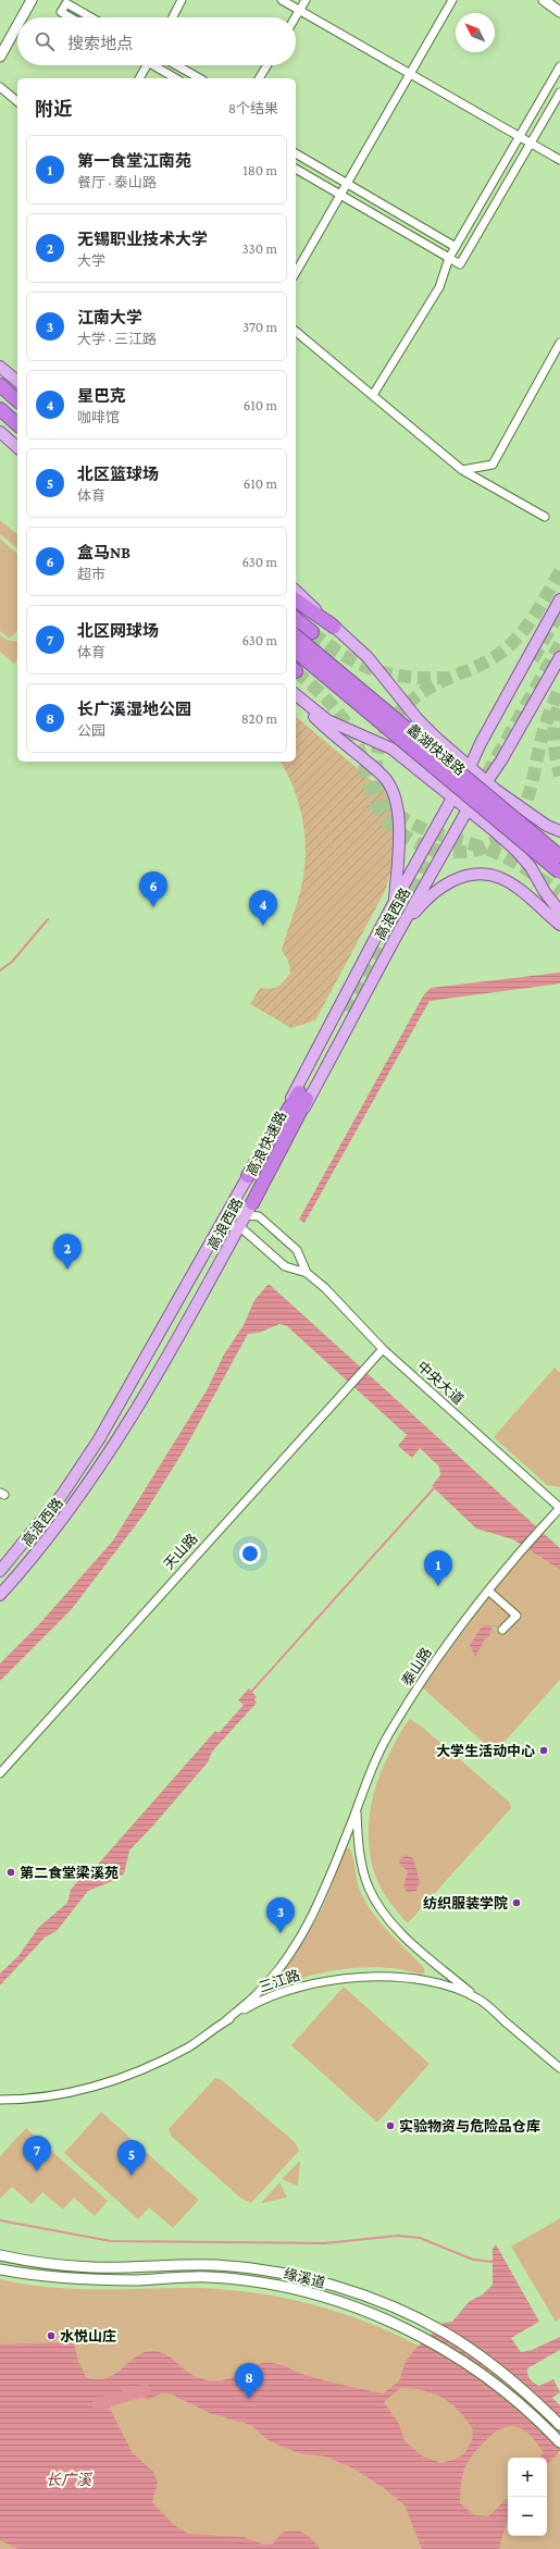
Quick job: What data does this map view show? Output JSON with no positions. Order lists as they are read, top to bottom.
{
  "streets": {
    "highway": ["蠡湖快速路", "高浪快速路"],
    "main road": ["高浪西路", "缘溪道"],
    "street": [
      "中央大道",
      "天山路",
      "泰山路",
      "三江路"
    ]
  },
  "crossings": [
    ["高浪西路", "高浪快速路"],
    ["中央大道", "天山路"],
    ["中央大道", "泰山路"],
    ["泰山路", "三江路"]
  ],
  "water": ["长广溪"],
  "places": [
    "大学生活动中心",
    "第二食堂梁溪苑",
    "纺织服装学院",
    "实验物资与危险品仓库",
    "水悦山庄"
  ],
  "north": "top left",
  "page": {
    "search": "搜索地点",
    "heading": ["附近", "8个结果"],
    "list": [
      {
        "mark": "1",
        "name": "第一食堂江南苑",
        "note": "餐厅 · 泰山路",
        "value": "180 m"
      },
      {
        "mark": "2",
        "name": "无锡职业技术大学",
        "note": "大学",
        "value": "330 m"
      },
      {
        "mark": "3",
        "name": "江南大学",
        "note": "大学 · 三江路",
        "value": "370 m"
      },
      {
        "mark": "4",
        "name": "星巴克",
        "note": "咖啡馆",
        "value": "610 m"
      },
      {
        "mark": "5",
        "name": "北区篮球场",
        "note": "体育",
        "value": "610 m"
      },
      {
        "mark": "6",
        "name": "盒马NB",
        "note": "超市",
        "value": "630 m"
      },
      {
        "mark": "7",
        "name": "北区网球场",
        "note": "体育",
        "value": "630 m"
      },
      {
        "mark": "8",
        "name": "长广溪湿地公园",
        "note": "公园",
        "value": "820 m"
      }
    ],
    "pins": [
      "6",
      "4",
      "2",
      "1",
      "3",
      "7",
      "5",
      "8"
    ],
    "map_buttons": ["+", "−"]
  }
}
